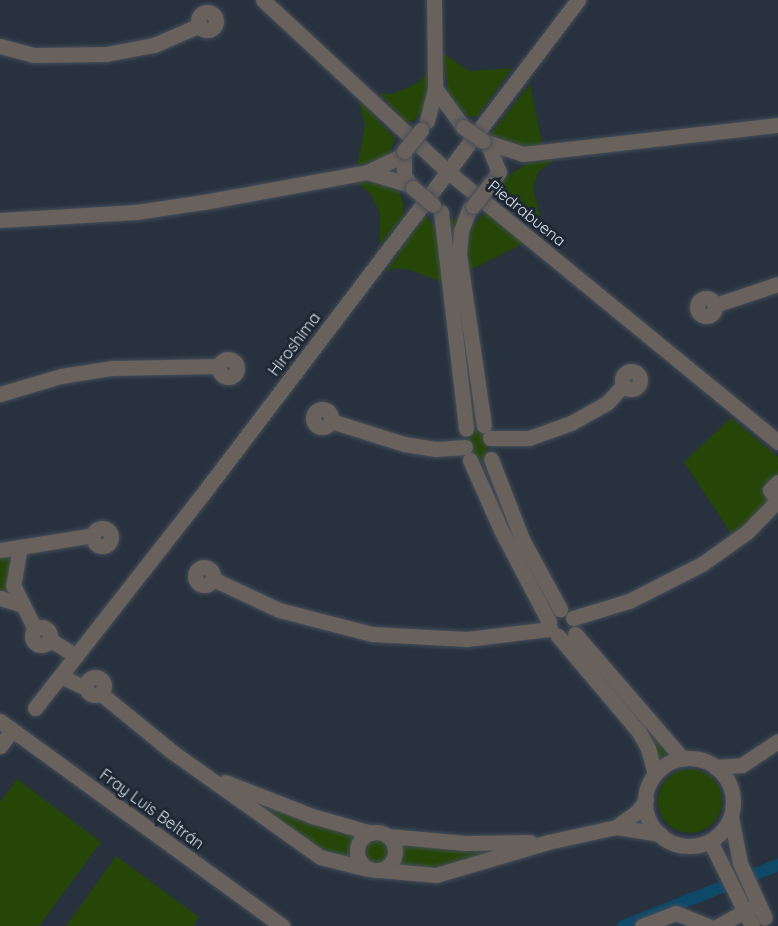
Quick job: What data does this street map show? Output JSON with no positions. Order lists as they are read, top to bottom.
{
  "streets": {
    "street": ["Piedrabuena", "Hiroshima", "Fray Luis Beltrán"]
  },
  "crossings": [
    ["Piedrabuena", "Hiroshima"]
  ]
}
